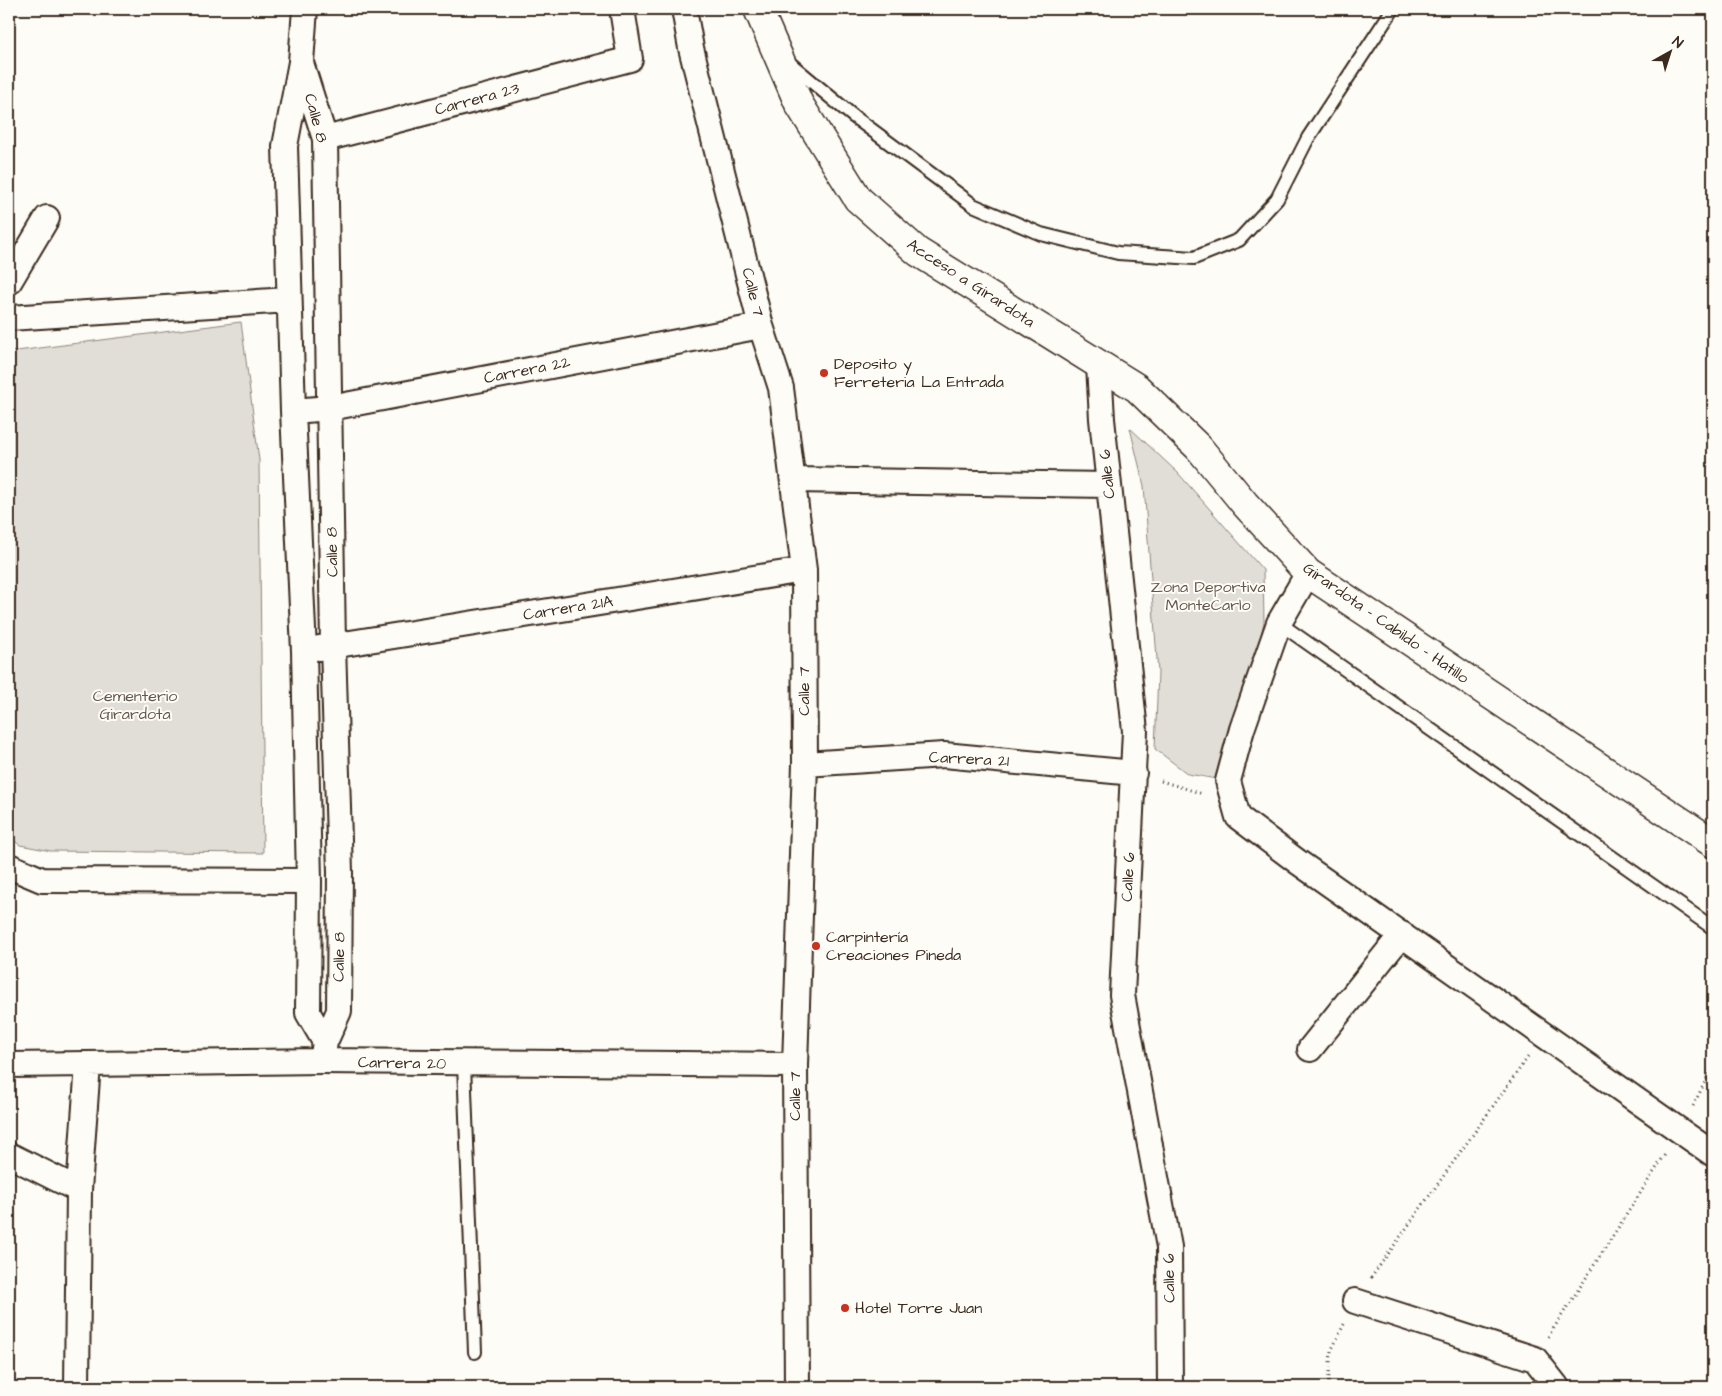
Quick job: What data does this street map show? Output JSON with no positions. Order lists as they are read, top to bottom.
{
  "streets": {
    "street": [
      "Carrera 23",
      "Calle 8",
      "Acceso a Girardota",
      "Calle 7",
      "Carrera 22",
      "Calle 6",
      "Carrera 21A",
      "Girardota - Cabildo - Hatillo",
      "Carrera 21",
      "Carrera 20"
    ]
  },
  "crossings": [
    ["Carrera 23", "Calle 8"],
    ["Calle 8", "Carrera 22"],
    ["Calle 8", "Carrera 21A"],
    ["Calle 8", "Carrera 20"],
    ["Acceso a Girardota", "Girardota - Cabildo - Hatillo"],
    ["Calle 7", "Carrera 22"],
    ["Calle 7", "Carrera 21A"],
    ["Calle 7", "Carrera 21"],
    ["Calle 7", "Carrera 20"],
    ["Calle 6", "Girardota - Cabildo - Hatillo"],
    ["Calle 6", "Carrera 21"]
  ],
  "parks": ["Zona Deportiva MonteCarlo", "Cementerio Girardota"],
  "places": ["Deposito y Ferreteria La Entrada", "Carpintería Creaciones Pineda", "Hotel Torre Juan"],
  "north": "top right"
}
